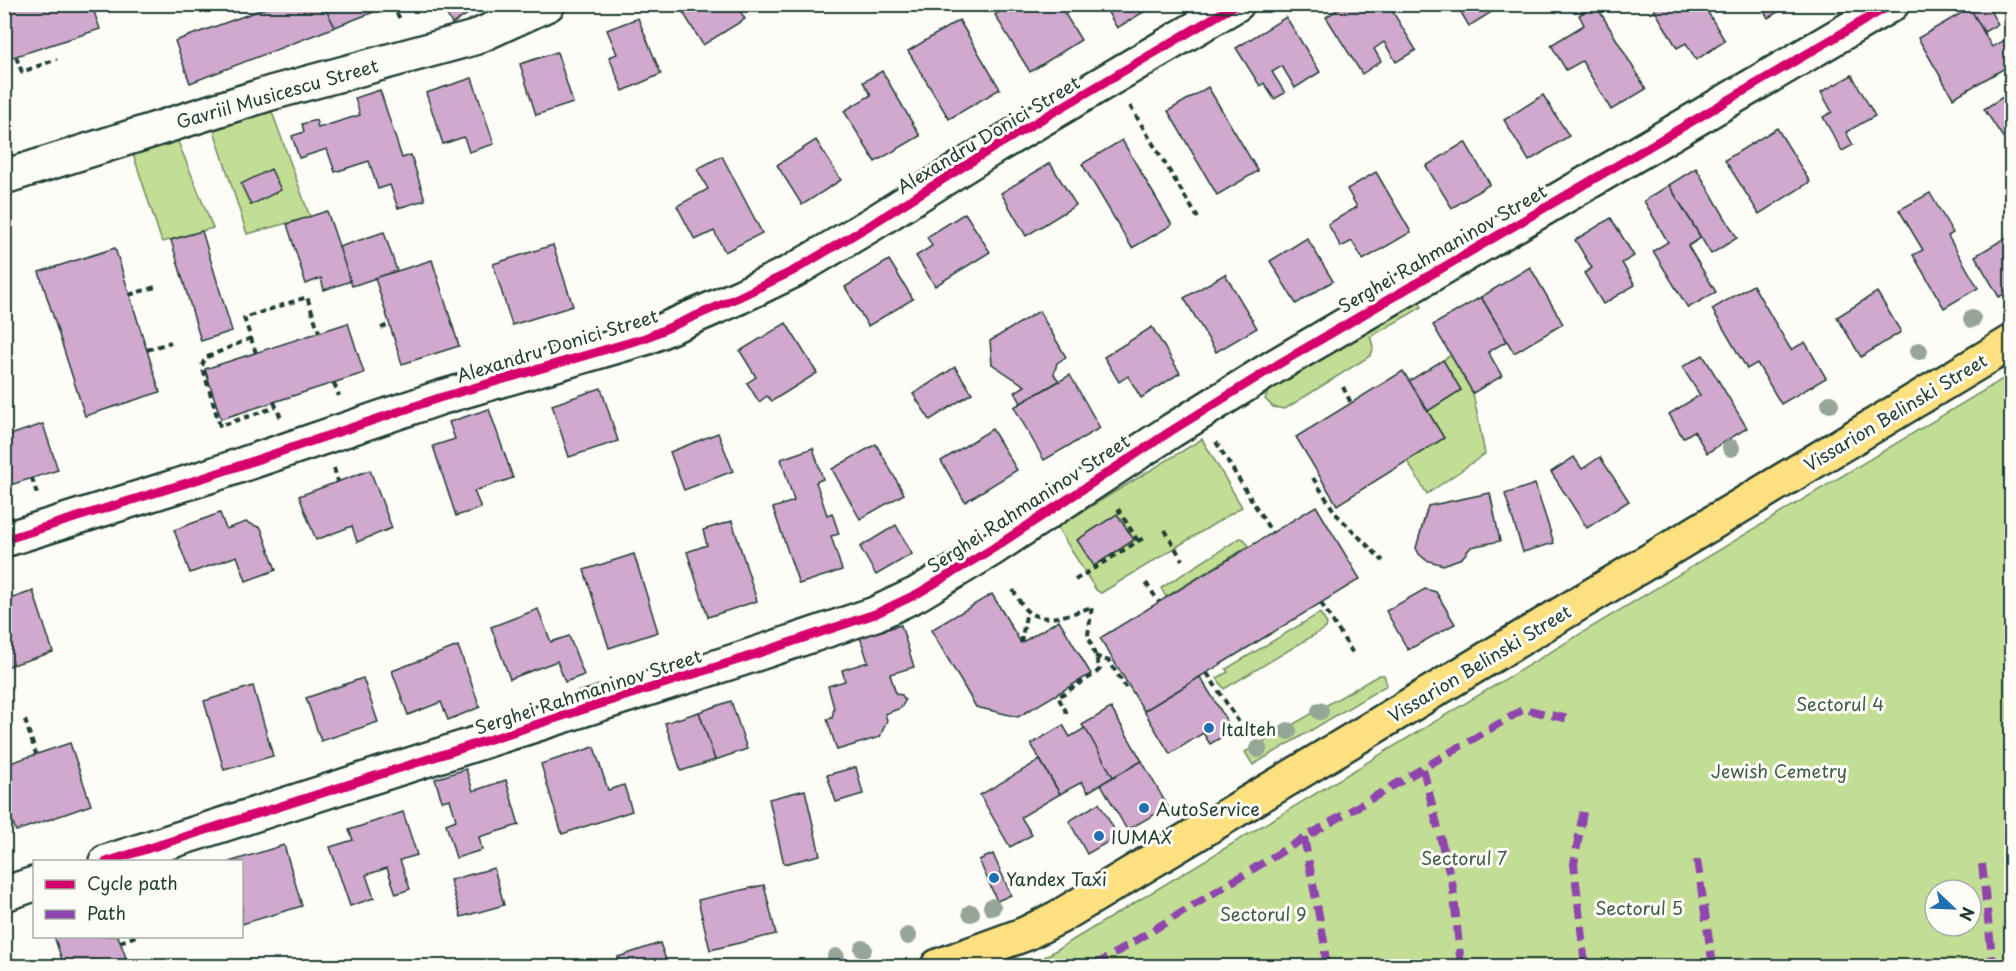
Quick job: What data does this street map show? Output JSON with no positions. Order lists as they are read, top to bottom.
{
  "streets": {
    "main road": ["Vissarion Belinski Street"],
    "street": ["Gavriil Musicescu Street", "Alexandru Donici Street", "Serghei Rahmaninov Street"]
  },
  "parks": [
    "Sectorul 4",
    "Jewish Cemetry",
    "Sectorul 7",
    "Sectorul 5",
    "Sectorul 9"
  ],
  "places": [
    "Italteh",
    "AutoService",
    "IUMAX",
    "Yandex Taxi"
  ],
  "legend": ["Cycle path", "Path"],
  "north": "bottom right"
}
